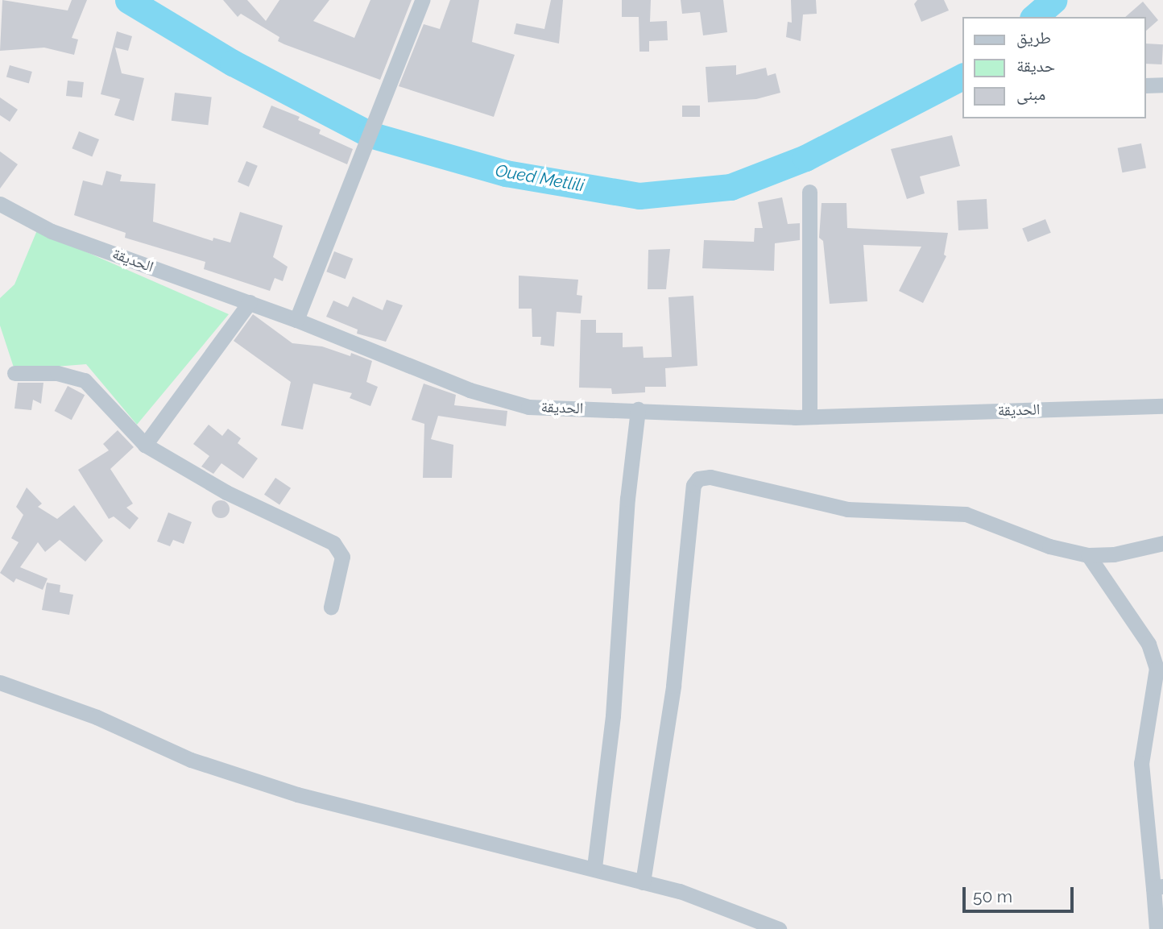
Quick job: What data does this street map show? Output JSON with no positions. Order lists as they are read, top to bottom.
{
  "streets": {
    "street": ["الحديقة"]
  },
  "water": ["Oued Metlili"],
  "legend": ["طريق", "حديقة", "مبنى"],
  "scale_bar": "50 m"
}
